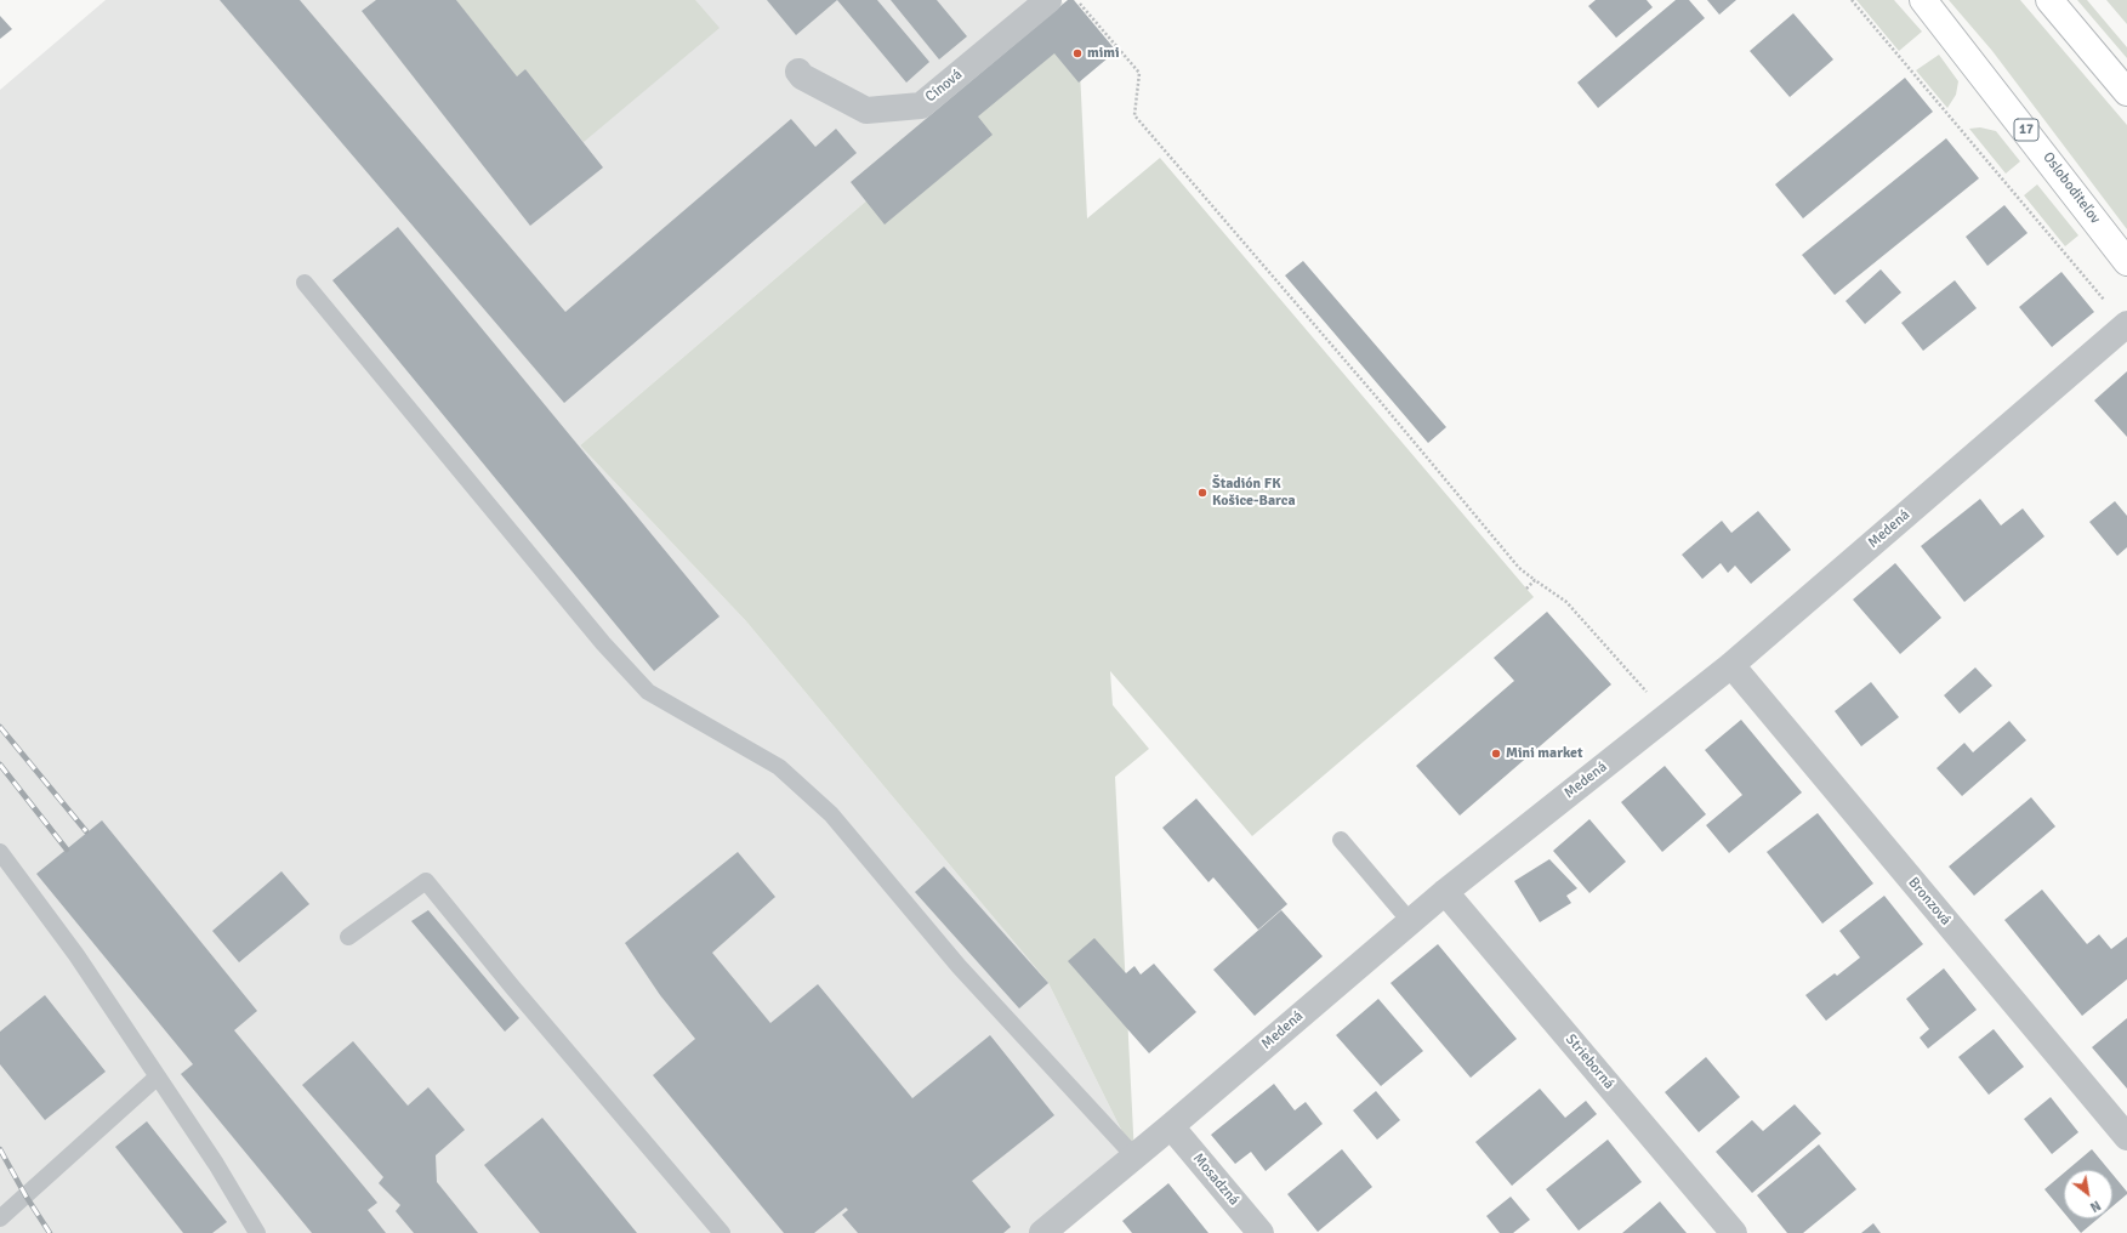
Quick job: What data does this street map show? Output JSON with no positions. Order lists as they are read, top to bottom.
{
  "streets": {
    "main road": ["17", "Osloboditeľov"],
    "street": [
      "Cínová",
      "Medená",
      "Bronzová",
      "Strieborná",
      "Mosadzná"
    ]
  },
  "crossings": [
    ["Medená", "Bronzová"],
    ["Medená", "Strieborná"],
    ["Medená", "Mosadzná"]
  ],
  "places": ["mimi", "Štadión FK Košice-Barca", "Mini market"],
  "north": "bottom right"
}
